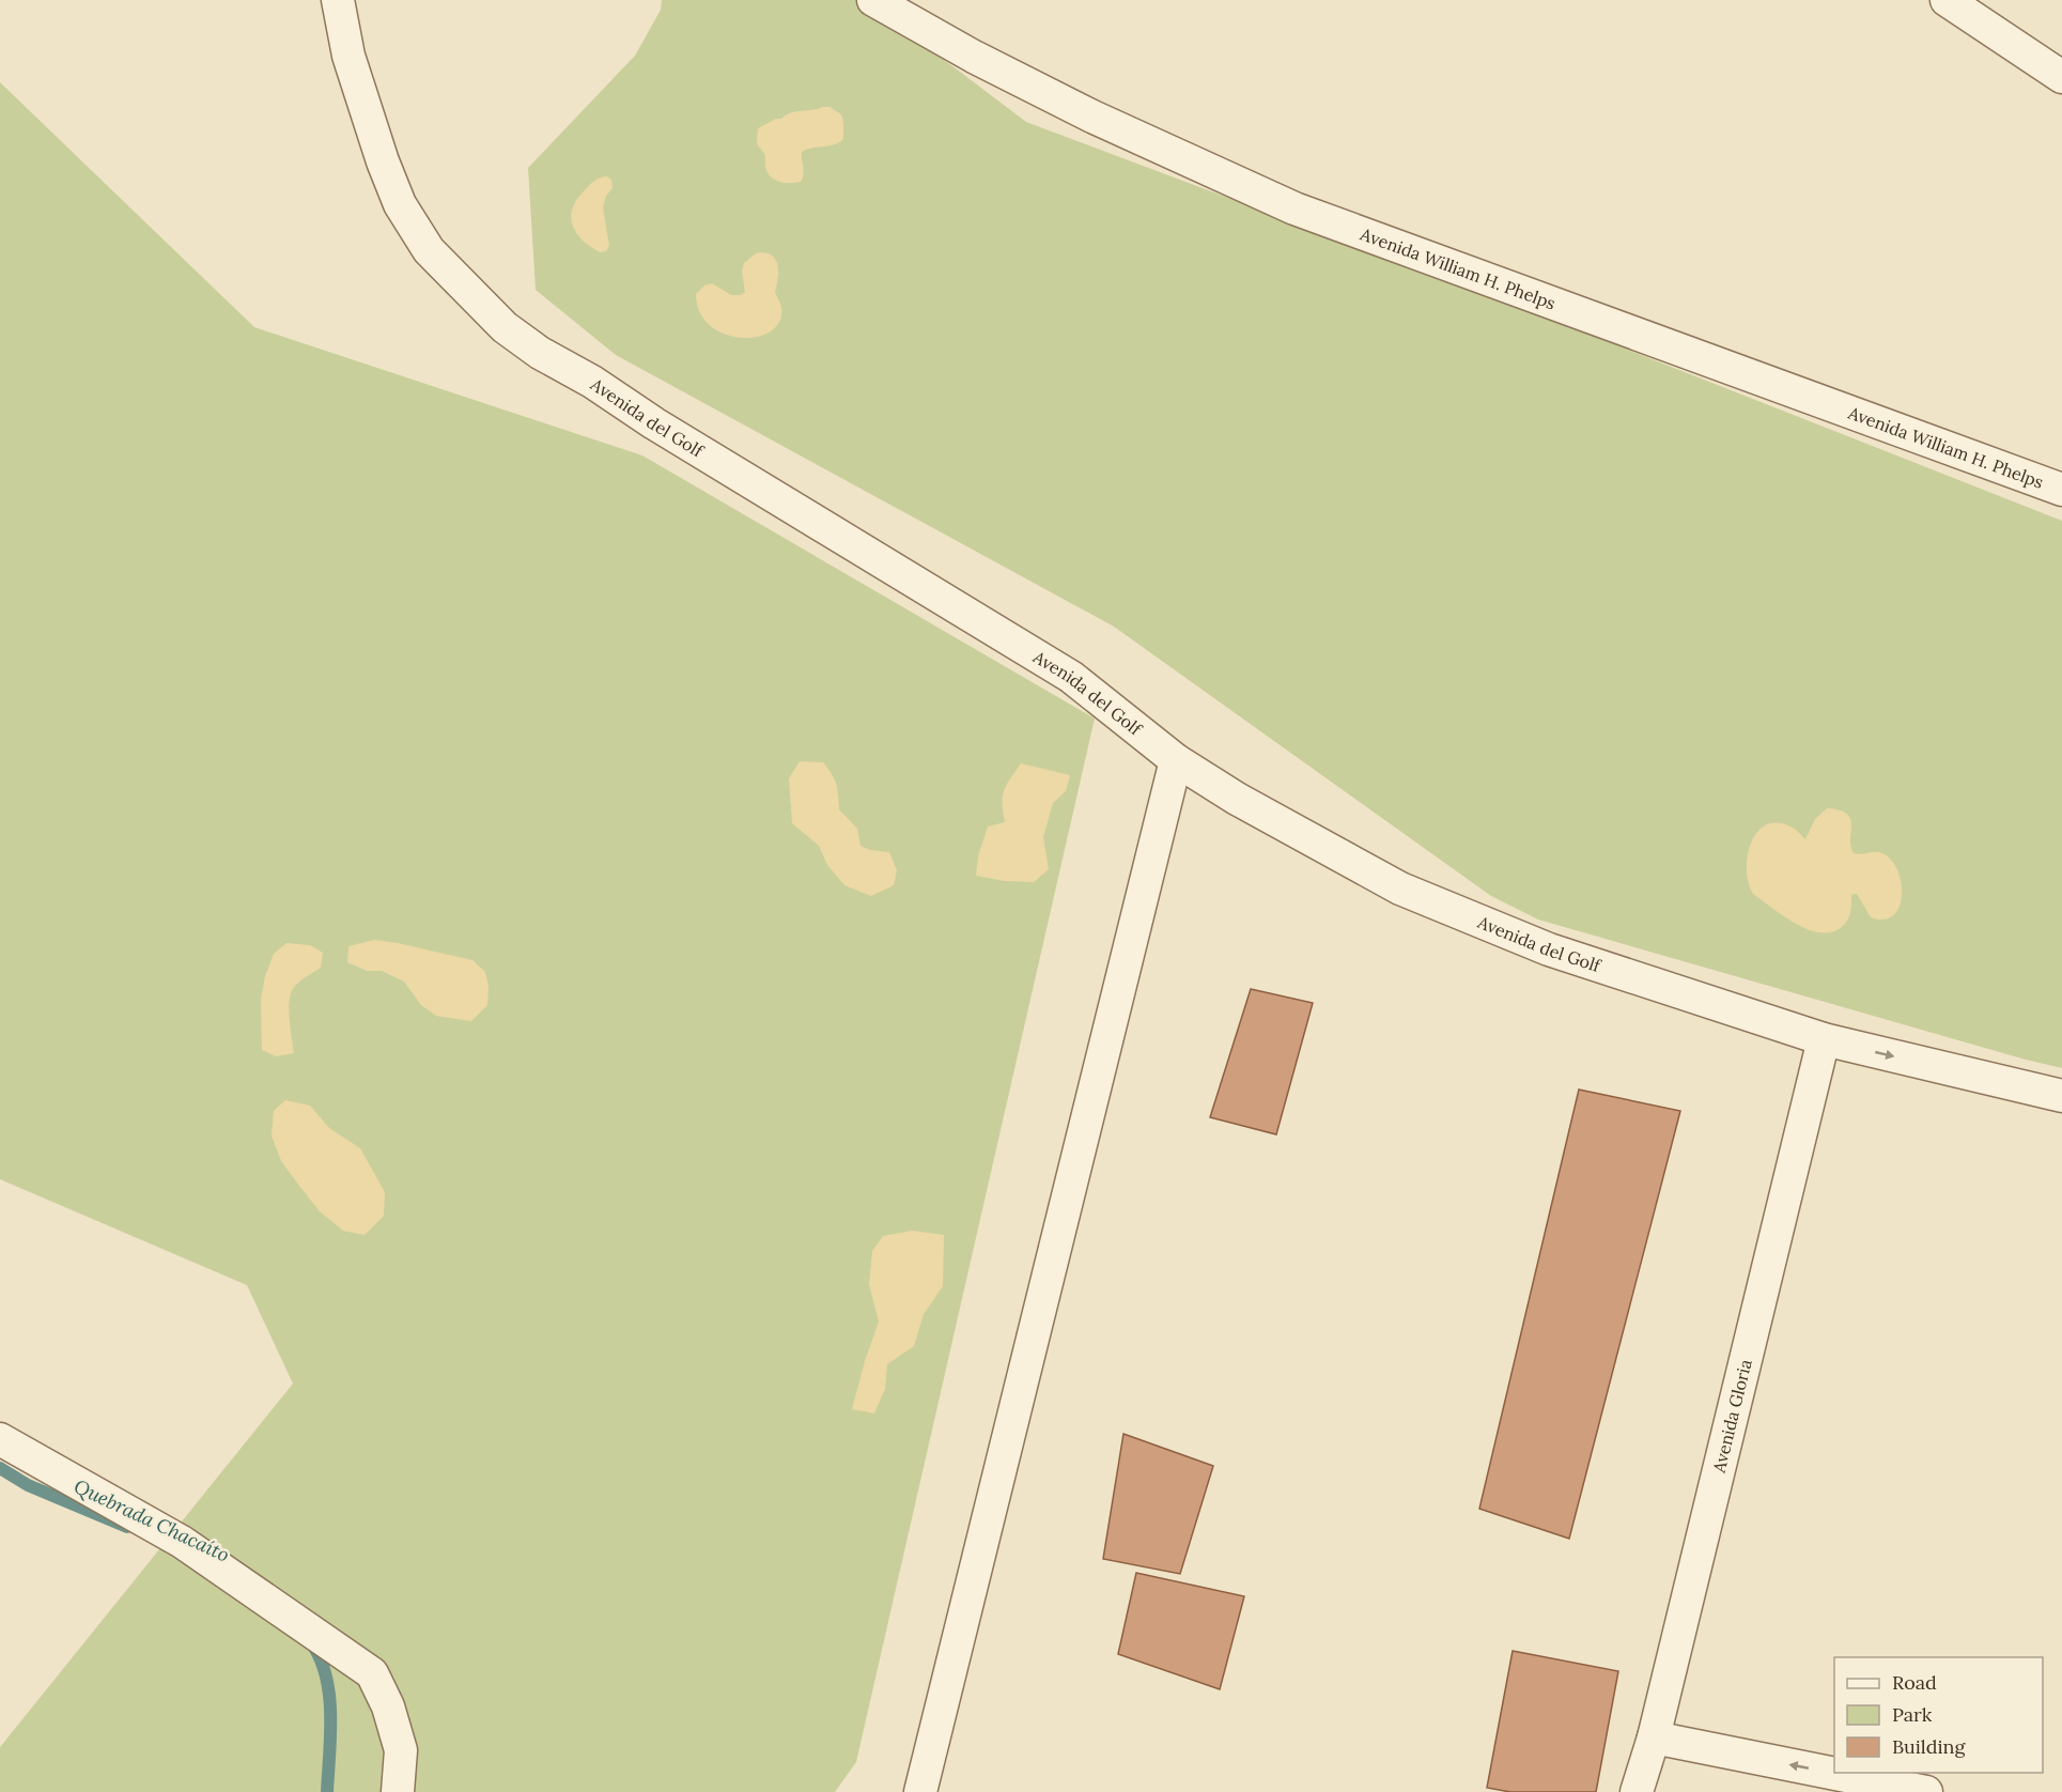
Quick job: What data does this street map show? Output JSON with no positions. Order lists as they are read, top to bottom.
{
  "streets": {
    "street": ["Avenida William H. Phelps", "Avenida del Golf", "Avenida Gloria"]
  },
  "crossings": [
    ["Avenida del Golf", "Avenida Gloria"]
  ],
  "water": ["Quebrada Chacaíto"],
  "legend": ["Road", "Park", "Building"]
}
